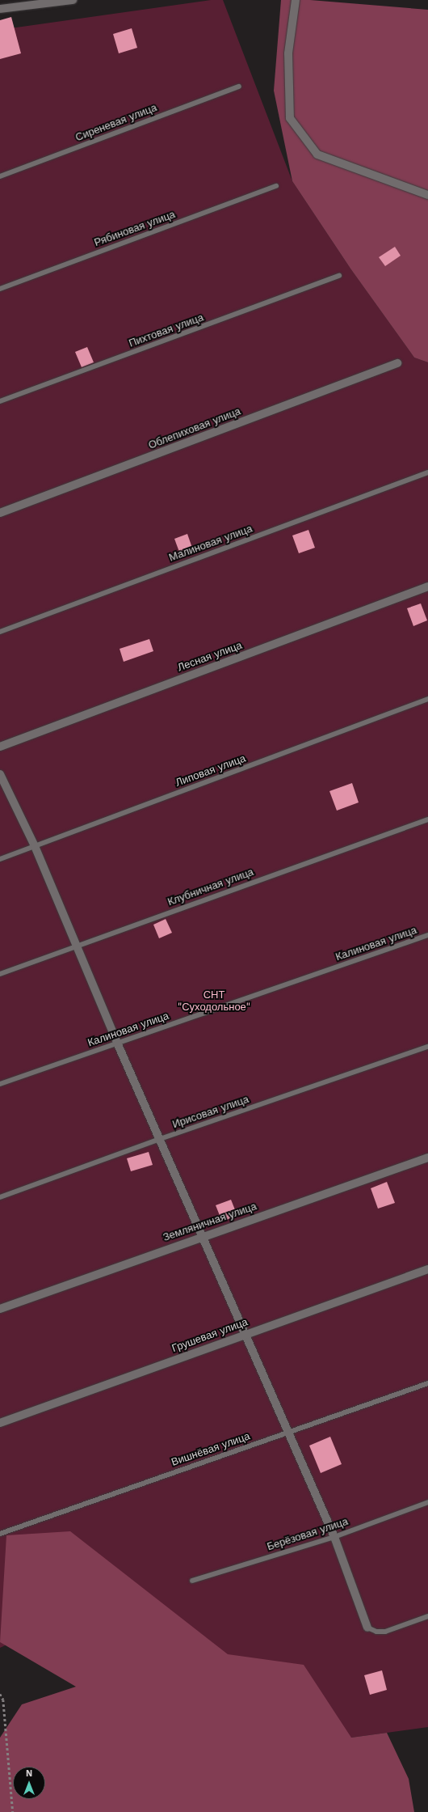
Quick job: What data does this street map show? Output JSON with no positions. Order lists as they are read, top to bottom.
{
  "streets": {
    "street": [
      "Облепиховая улица",
      "Лесная улица",
      "Земляничная улица",
      "Грушевая улица"
    ],
    "lane": [
      "Сиреневая улица",
      "Рябиновая улица",
      "Пихтовая улица",
      "Малиновая улица",
      "Липовая улица",
      "Клубничная улица",
      "Калиновая улица",
      "Ирисовая улица",
      "Вишнёвая улица",
      "Берёзовая улица"
    ]
  },
  "parks": ["СНТ \"Суходольное\""],
  "north": "top"
}
